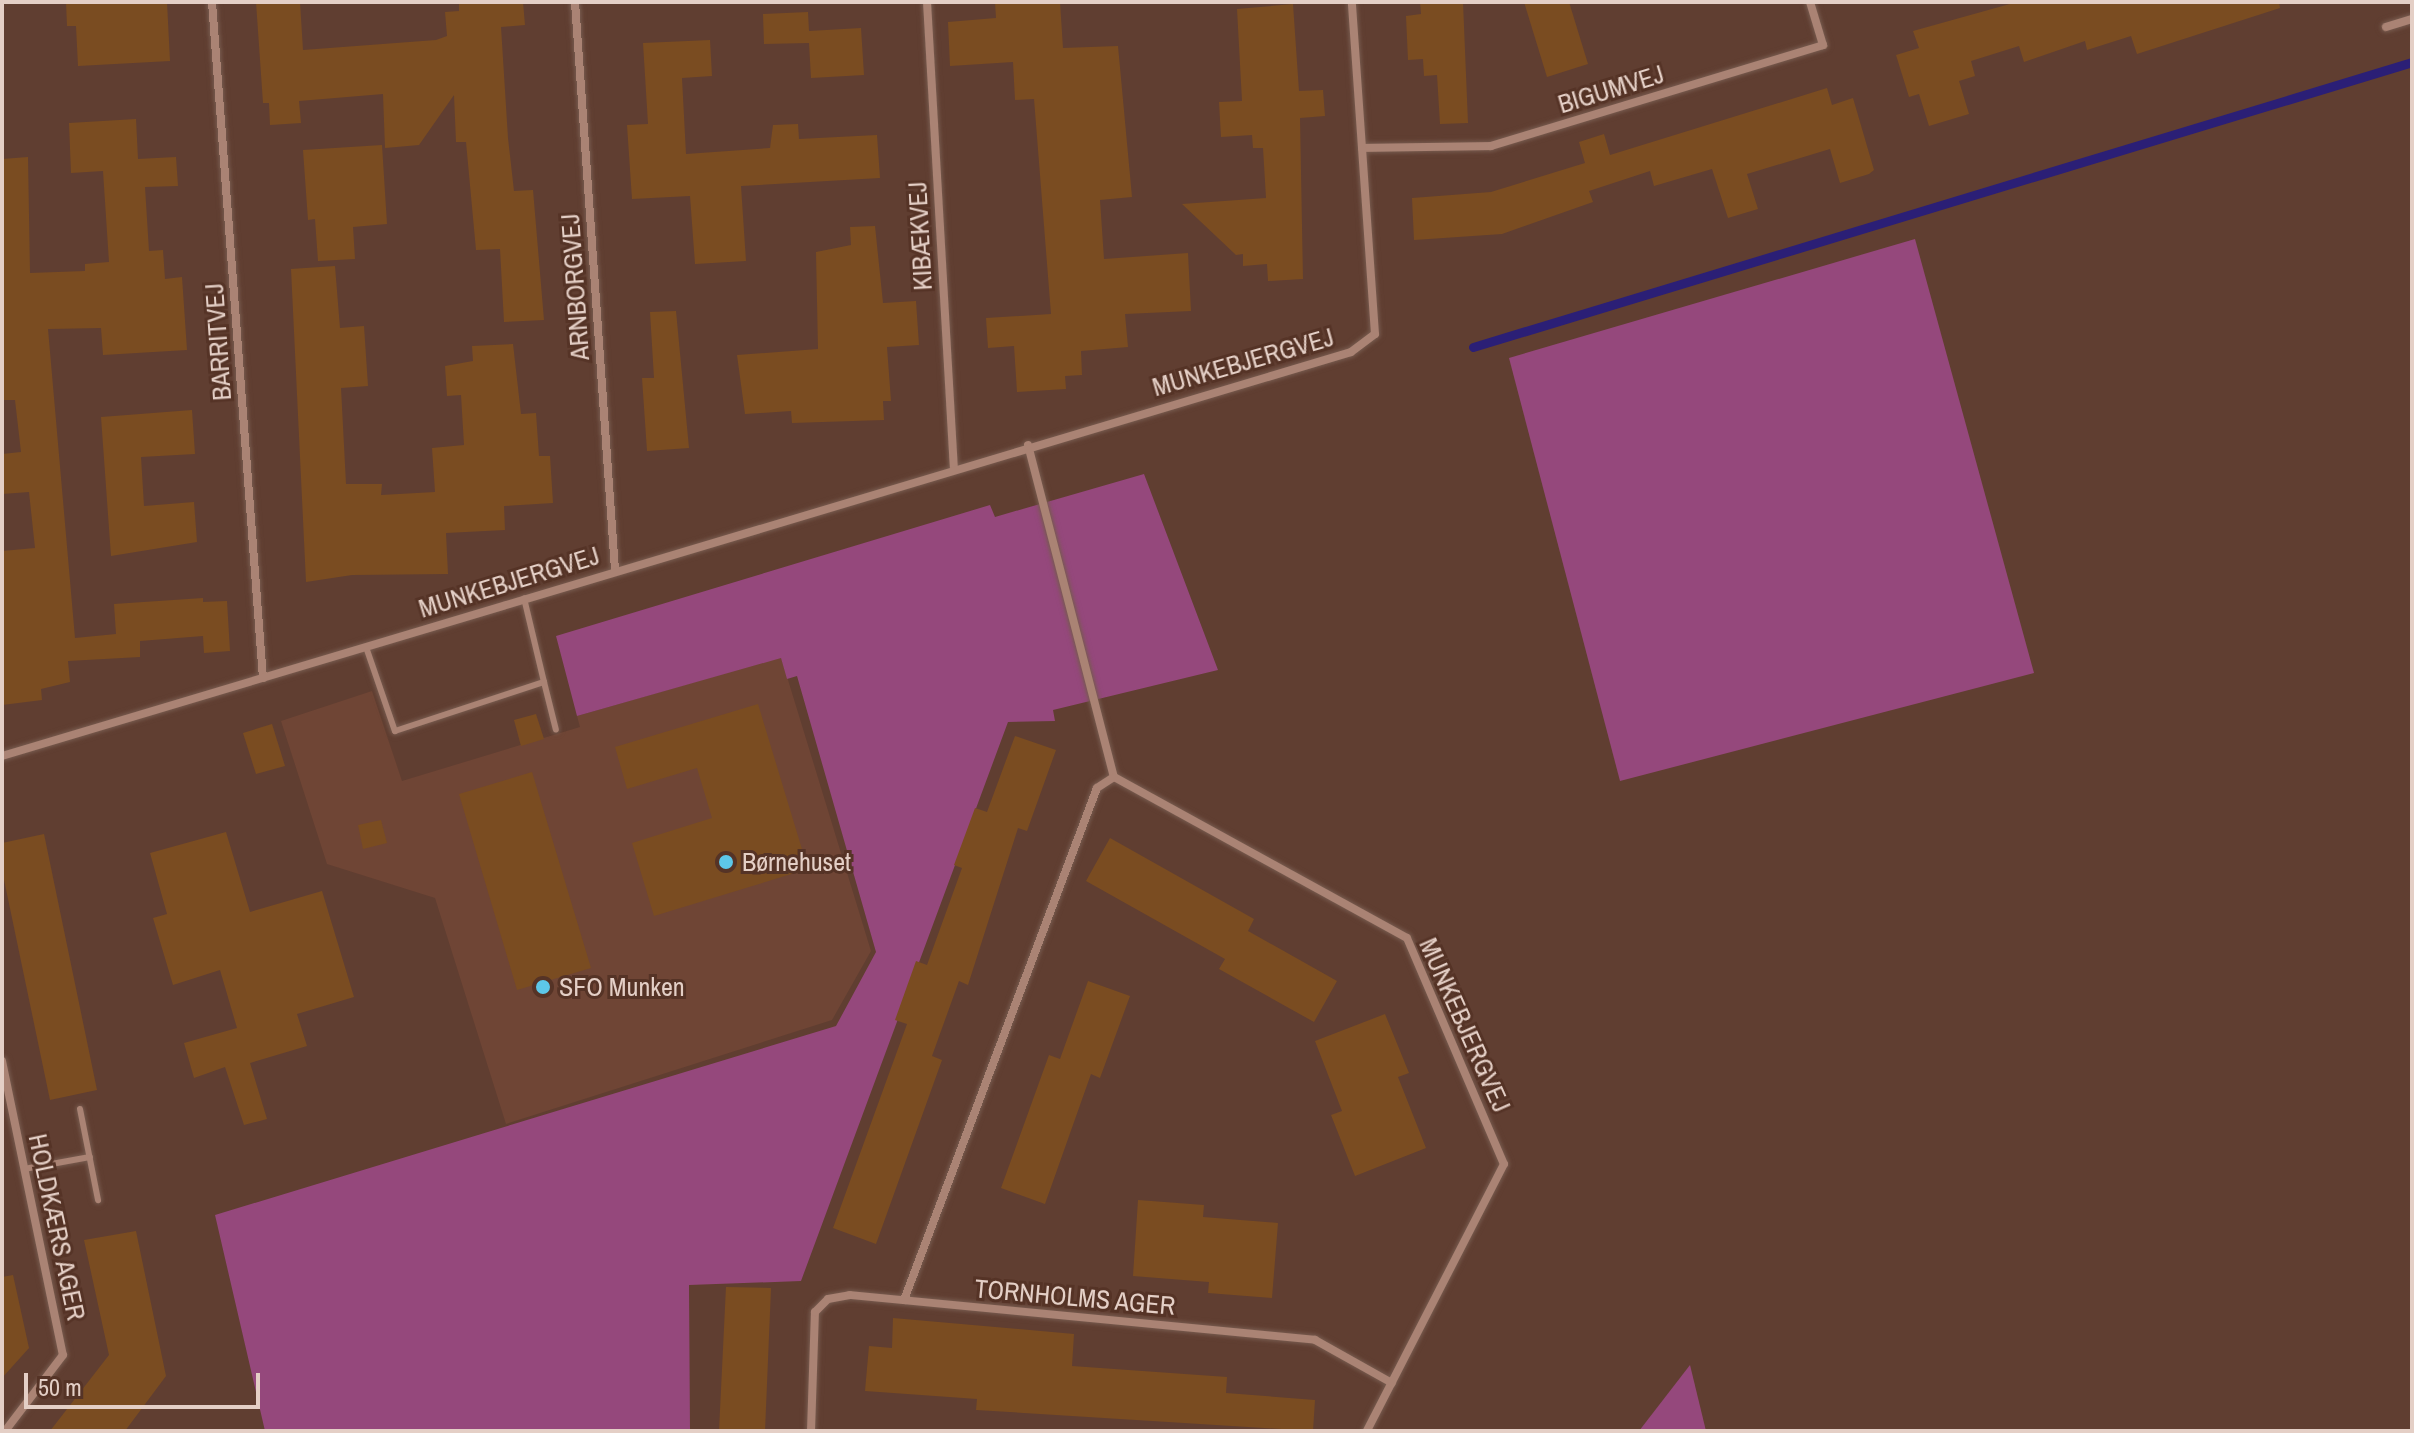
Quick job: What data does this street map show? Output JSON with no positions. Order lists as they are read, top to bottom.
{
  "streets": {
    "street": [
      "BIGUMVEJ",
      "KIBÆKVEJ",
      "ARNBORGVEJ",
      "BARRITVEJ",
      "MUNKEBJERGVEJ",
      "HOLDKÆRS AGER",
      "TORNHOLMS AGER"
    ]
  },
  "crossings": [
    ["BIGUMVEJ", "MUNKEBJERGVEJ"],
    ["KIBÆKVEJ", "MUNKEBJERGVEJ"],
    ["ARNBORGVEJ", "MUNKEBJERGVEJ"],
    ["BARRITVEJ", "MUNKEBJERGVEJ"],
    ["MUNKEBJERGVEJ", "TORNHOLMS AGER"]
  ],
  "places": ["Børnehuset", "SFO Munken"],
  "scale_bar": "50 m"
}
